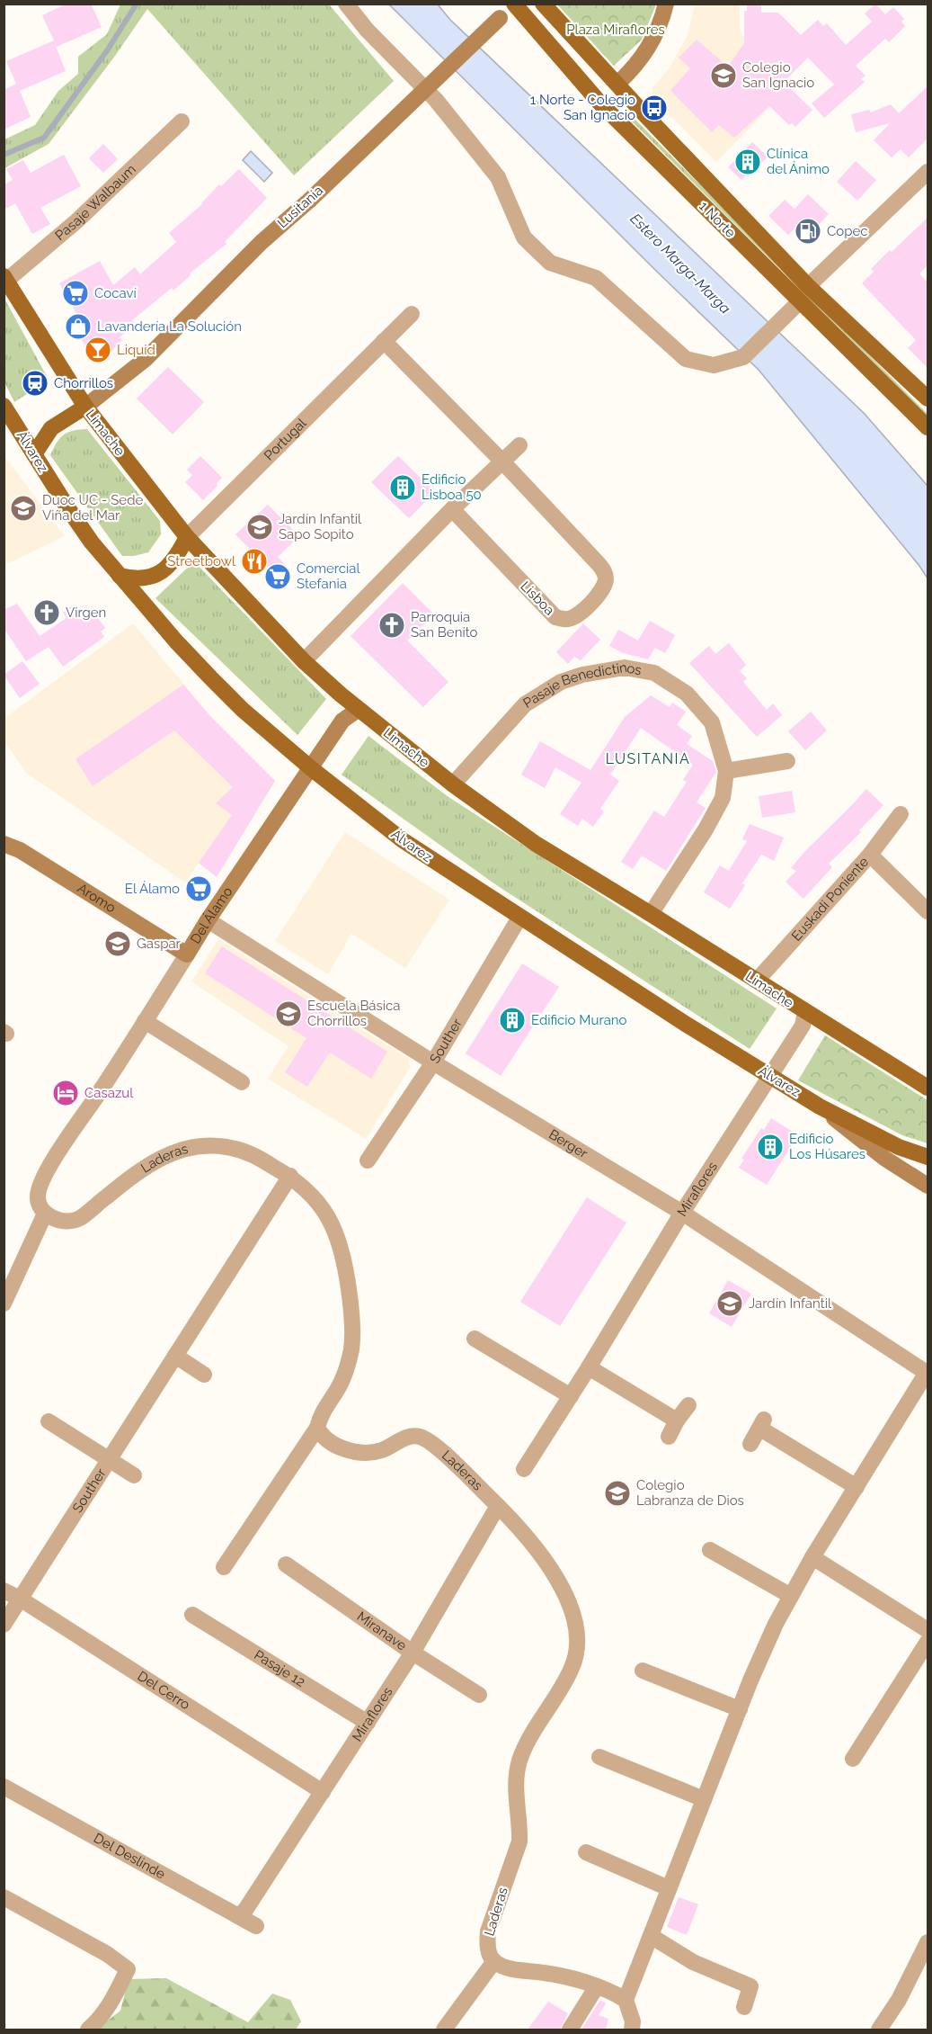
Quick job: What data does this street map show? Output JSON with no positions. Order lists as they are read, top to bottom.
{
  "streets": {
    "main road": ["1 Norte", "Limache", "Álvarez"],
    "street": [
      "Pasaje Walbaum",
      "Lusitania",
      "Portugal",
      "Lisboa",
      "Pasaje Benedictinos",
      "Aromo",
      "Euskadi Poniente",
      "Del Álamo",
      "Souther",
      "Berger",
      "Laderas",
      "Miraflores",
      "Miranave",
      "Pasaje 12",
      "Del Cerro",
      "Del Deslinde"
    ]
  },
  "crossings": [
    ["Pasaje Walbaum", "Limache"],
    ["Lusitania", "1 Norte"],
    ["Lusitania", "Limache"],
    ["Limache", "Portugal"],
    ["Limache", "Pasaje Benedictinos"],
    ["Limache", "Euskadi Poniente"],
    ["Limache", "Del Álamo"],
    ["Limache", "Miraflores"],
    ["Álvarez", "Del Álamo"],
    ["Álvarez", "Souther"],
    ["Álvarez", "Miraflores"],
    ["Aromo", "Del Álamo"],
    ["Del Álamo", "Berger"],
    ["Del Álamo", "Laderas"],
    ["Souther", "Berger"],
    ["Souther", "Laderas"],
    ["Souther", "Del Cerro"],
    ["Berger", "Miraflores"],
    ["Laderas", "Miraflores"],
    ["Miraflores", "Miranave"],
    ["Miraflores", "Pasaje 12"],
    ["Miraflores", "Del Cerro"],
    ["Miraflores", "Del Deslinde"]
  ],
  "districts": ["LUSITANIA"],
  "water": ["Estero Marga-Marga"],
  "parks": ["Plaza Miraflores"],
  "places": {
    "school or university": [
      "Colegio San Ignacio",
      "Duoc UC - Sede Viña del Mar",
      "Jardín Infantil Sapo Sopito",
      "Gaspar",
      "Escuela Básica Chorrillos",
      "Jardín Infantil",
      "Colegio Labranza de Dios"
    ],
    "bus stop": ["1 Norte - Colegio San Ignacio"],
    "building": [
      "Clínica del Ánimo",
      "Edificio Lisboa 50",
      "Edificio Murano",
      "Edificio Los Húsares"
    ],
    "fuel station": ["Copec"],
    "supermarket": ["Cocaví", "Comercial Stefania", "El Álamo"],
    "shop": ["Lavandería La Solución"],
    "bar": ["Liquid"],
    "station": ["Chorrillos"],
    "restaurant": ["Streetbowl"],
    "church": ["Virgen", "Parroquia San Benito"],
    "hotel": ["Casazul"]
  }
}
